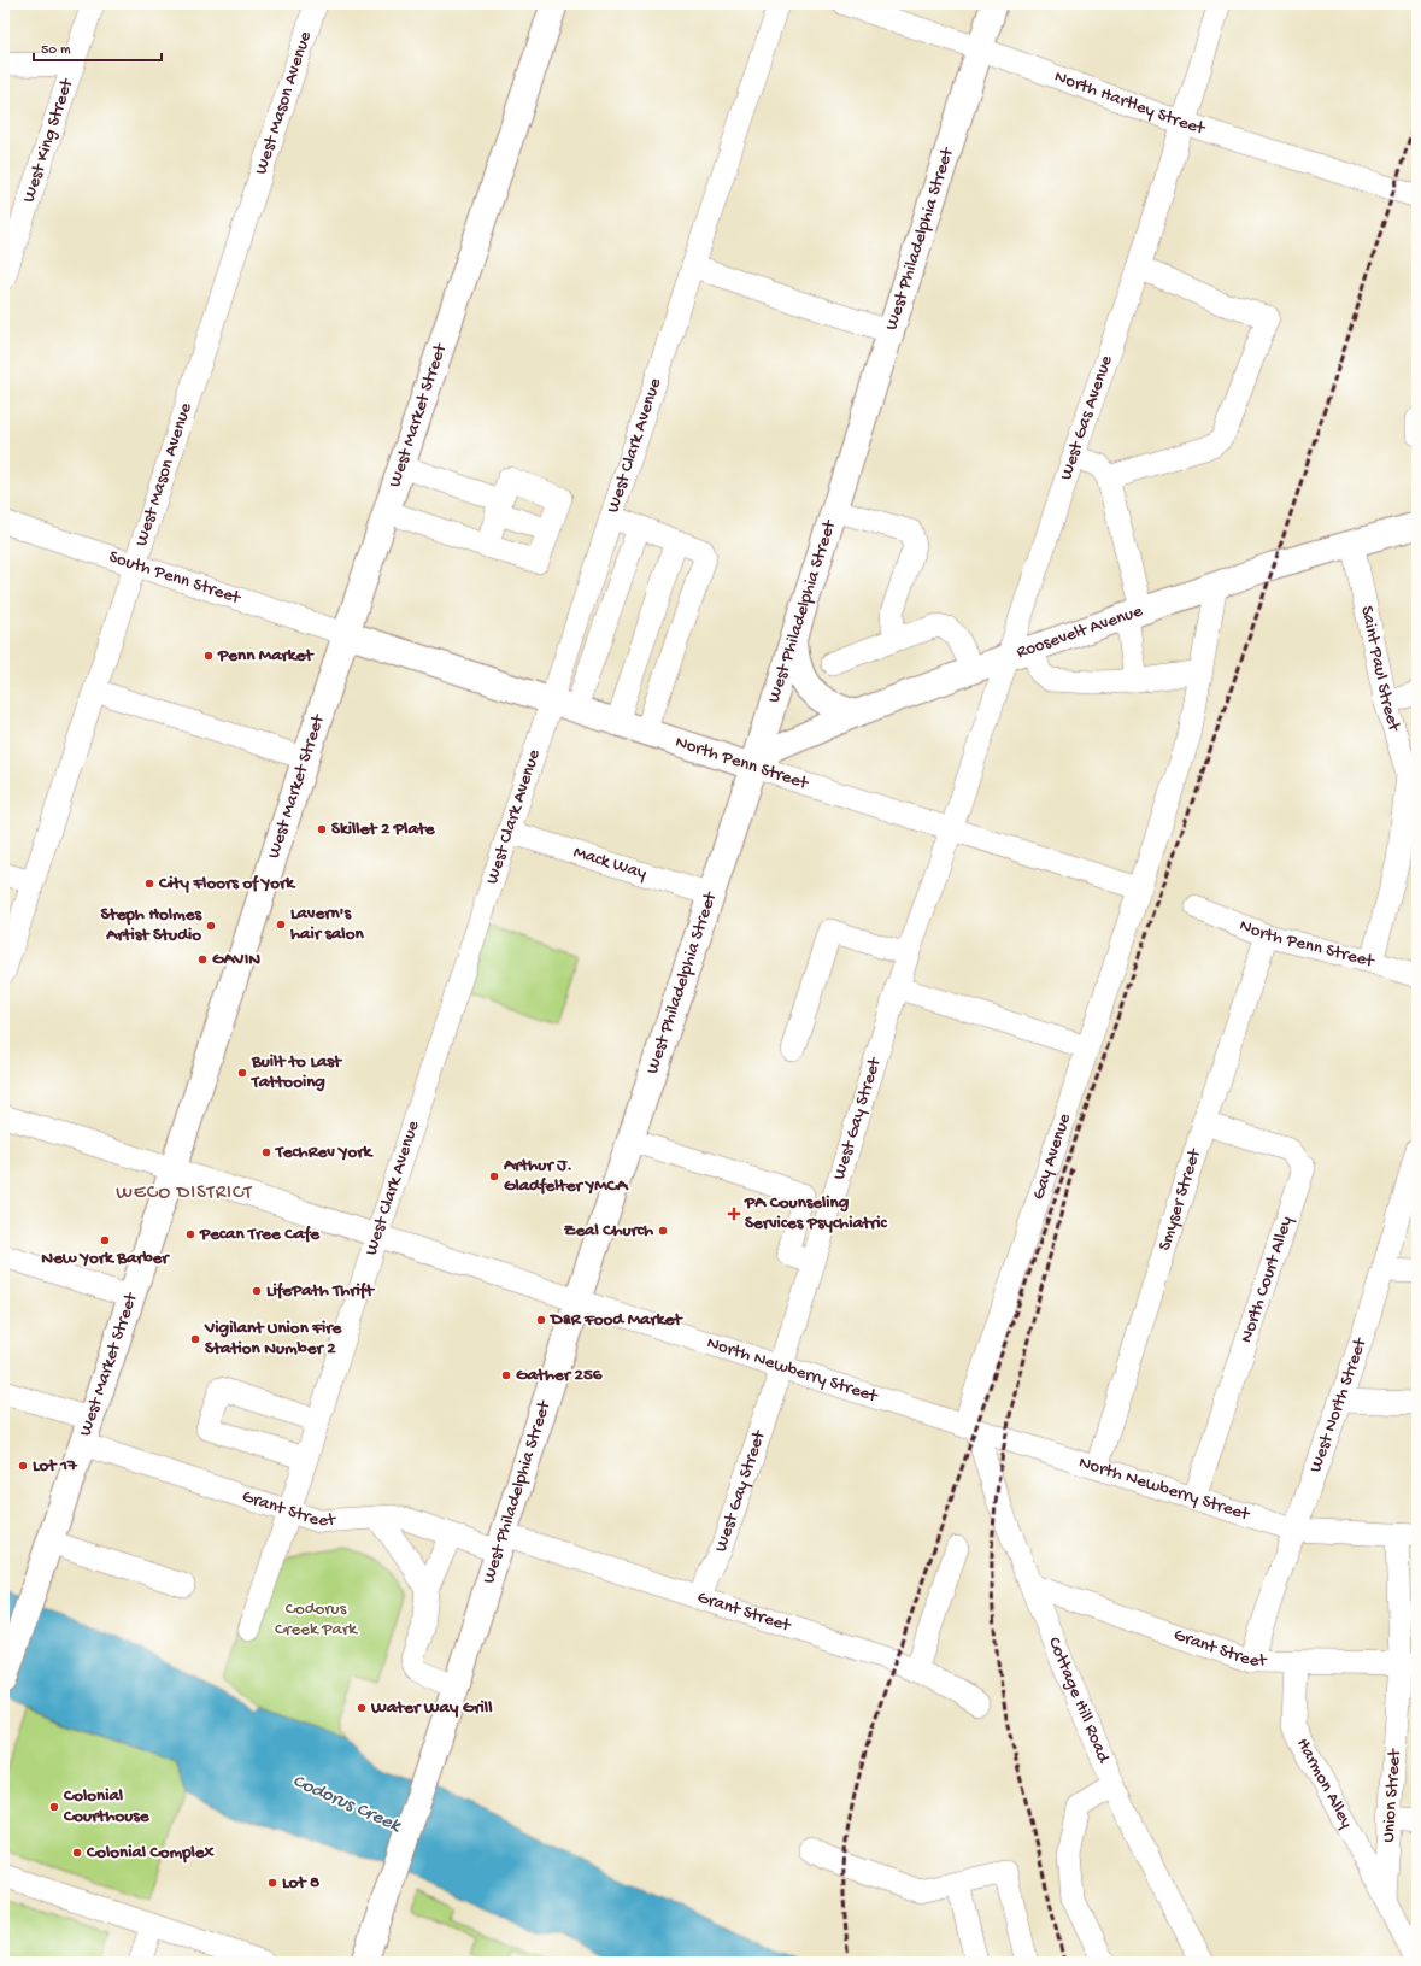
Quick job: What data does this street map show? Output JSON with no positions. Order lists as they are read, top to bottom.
{
  "streets": {
    "main road": [
      "West Philadelphia Street",
      "West Market Street",
      "Roosevelt Avenue",
      "North Penn Street"
    ],
    "street": [
      "West Mason Avenue",
      "North Hartley Street",
      "West King Street",
      "West Gas Avenue",
      "West Clark Avenue",
      "South Penn Street",
      "Saint Paul Street",
      "Mack Way",
      "West Gay Street",
      "Gay Avenue",
      "Smyser Street",
      "North Court Alley",
      "North Newberry Street",
      "West North Street",
      "Grant Street",
      "Cottage Hill Road",
      "Harmon Alley",
      "Union Street"
    ]
  },
  "crossings": [
    ["West Mason Avenue", "South Penn Street"],
    ["North Hartley Street", "West Philadelphia Street"],
    ["North Hartley Street", "West Gas Avenue"],
    ["West Philadelphia Street", "Roosevelt Avenue"],
    ["West Philadelphia Street", "North Penn Street"],
    ["West Philadelphia Street", "Mack Way"],
    ["West Philadelphia Street", "North Newberry Street"],
    ["West Philadelphia Street", "Grant Street"],
    ["West Market Street", "South Penn Street"],
    ["West Market Street", "North Penn Street"],
    ["West Market Street", "North Newberry Street"],
    ["West Market Street", "Grant Street"],
    ["West Gas Avenue", "Roosevelt Avenue"],
    ["West Gas Avenue", "North Penn Street"],
    ["West Gas Avenue", "West Gay Street"],
    ["West Clark Avenue", "North Penn Street"],
    ["West Clark Avenue", "Mack Way"],
    ["West Clark Avenue", "North Newberry Street"],
    ["West Clark Avenue", "Grant Street"],
    ["South Penn Street", "North Penn Street"],
    ["Roosevelt Avenue", "Saint Paul Street"],
    ["Roosevelt Avenue", "North Penn Street"],
    ["Roosevelt Avenue", "Gay Avenue"],
    ["Saint Paul Street", "North Penn Street"],
    ["North Penn Street", "West Gay Street"],
    ["North Penn Street", "Gay Avenue"],
    ["North Penn Street", "Smyser Street"],
    ["West Gay Street", "North Newberry Street"],
    ["West Gay Street", "Grant Street"],
    ["Gay Avenue", "North Newberry Street"],
    ["Gay Avenue", "Cottage Hill Road"],
    ["Smyser Street", "North Court Alley"],
    ["Smyser Street", "North Newberry Street"],
    ["North Court Alley", "North Newberry Street"],
    ["North Newberry Street", "West North Street"],
    ["North Newberry Street", "Cottage Hill Road"],
    ["North Newberry Street", "Union Street"],
    ["West North Street", "Grant Street"],
    ["Grant Street", "Cottage Hill Road"],
    ["Grant Street", "Harmon Alley"],
    ["Grant Street", "Union Street"],
    ["Harmon Alley", "Union Street"]
  ],
  "districts": ["WECO DISTRICT"],
  "water": ["Codorus Creek"],
  "parks": ["Codorus Creek Park"],
  "places": {
    "other": [
      "Penn Market",
      "Skillet 2 Plate",
      "City Floors of York",
      "Lavern's hair salon",
      "Steph Holmes Artist Studio",
      "GAVIN",
      "Built to Last Tattooing",
      "TechRev York",
      "Arthur J. Gladfelter YMCA",
      "Zeal Church",
      "Pecan Tree Cafe",
      "New York Barber",
      "LifePath Thrift",
      "D&R Food Market",
      "Vigilant Union Fire Station Number 2",
      "Gather 256",
      "Lot 17",
      "Water Way Grill",
      "Colonial Courthouse",
      "Colonial Complex",
      "Lot 8"
    ],
    "health": ["PA Counseling Services Psychiatric"]
  },
  "scale_bar": "50 m"
}
